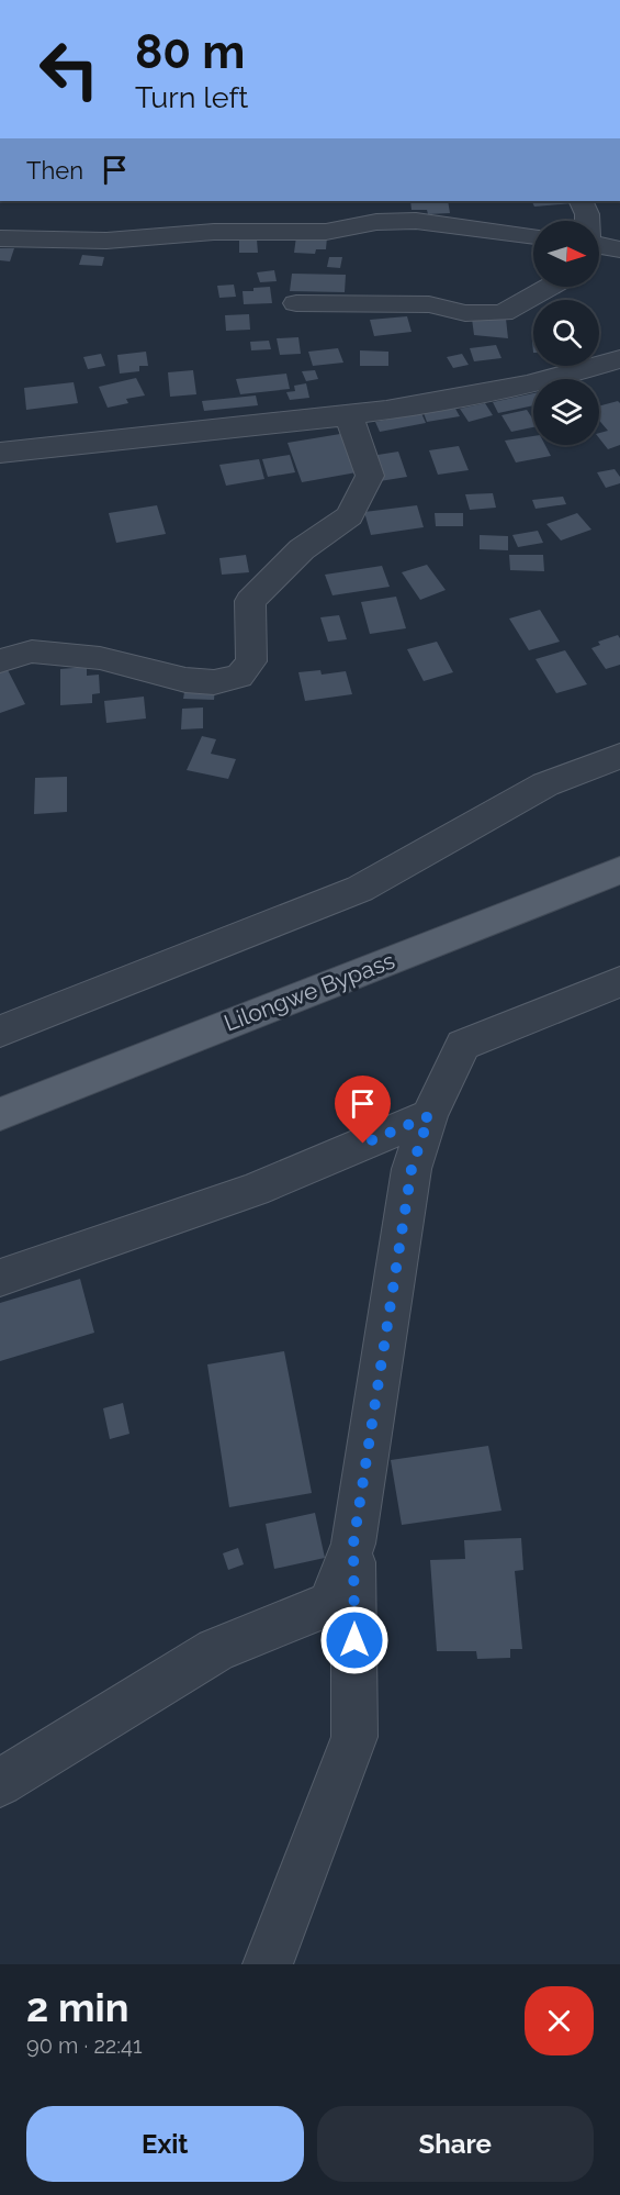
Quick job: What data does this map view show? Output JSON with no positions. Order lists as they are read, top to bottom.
{
  "streets": {
    "main road": ["Lilongwe Bypass"]
  },
  "north": "right",
  "page": {
    "turn": ["80 m", "Turn left"],
    "then": "Then",
    "heading": ["2 min", "90 m · 22:41"],
    "buttons": ["Exit", "Share"]
  }
}
